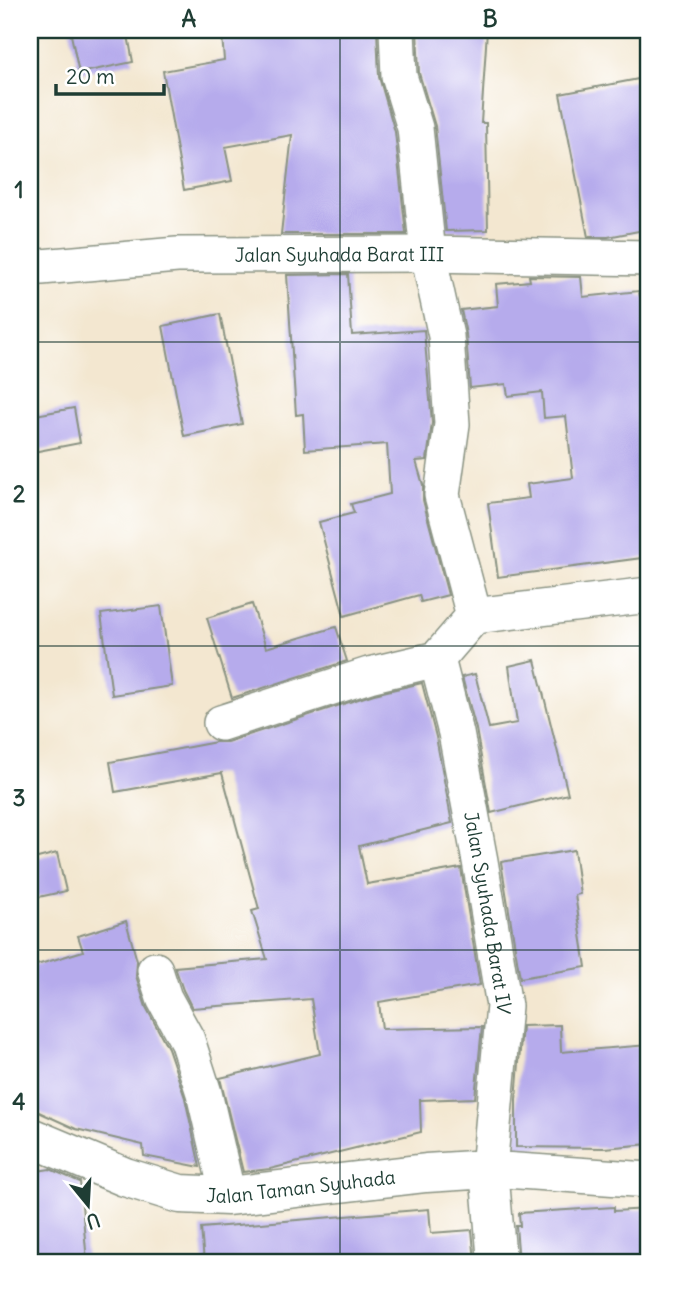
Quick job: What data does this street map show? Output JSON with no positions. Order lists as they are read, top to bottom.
{
  "streets": {
    "street": ["Jalan Syuhada Barat III", "Jalan Syuhada Barat IV", "Jalan Taman Syuhada"]
  },
  "crossings": [
    ["Jalan Syuhada Barat IV", "Jalan Taman Syuhada"]
  ],
  "scale_bar": "20 m",
  "north": "bottom",
  "grid": {
    "columns": ["A", "B"],
    "rows": [
      "1",
      "2",
      "3",
      "4"
    ]
  }
}
